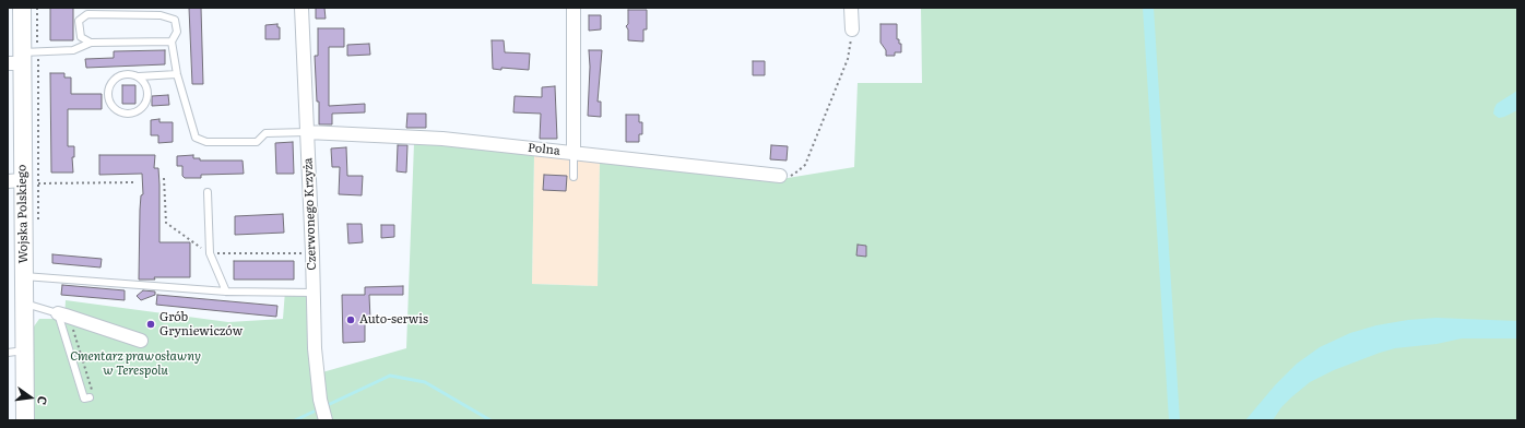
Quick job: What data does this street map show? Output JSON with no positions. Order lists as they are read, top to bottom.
{
  "streets": {
    "street": ["Polna", "Wojska Polskiego", "Czerwonego Krzyża"]
  },
  "crossings": [
    ["Polna", "Czerwonego Krzyża"]
  ],
  "parks": ["Cmentarz prawosławny w Terespolu"],
  "places": ["Auto-serwis", "Grób Gryniewiczów"],
  "north": "right"
}
